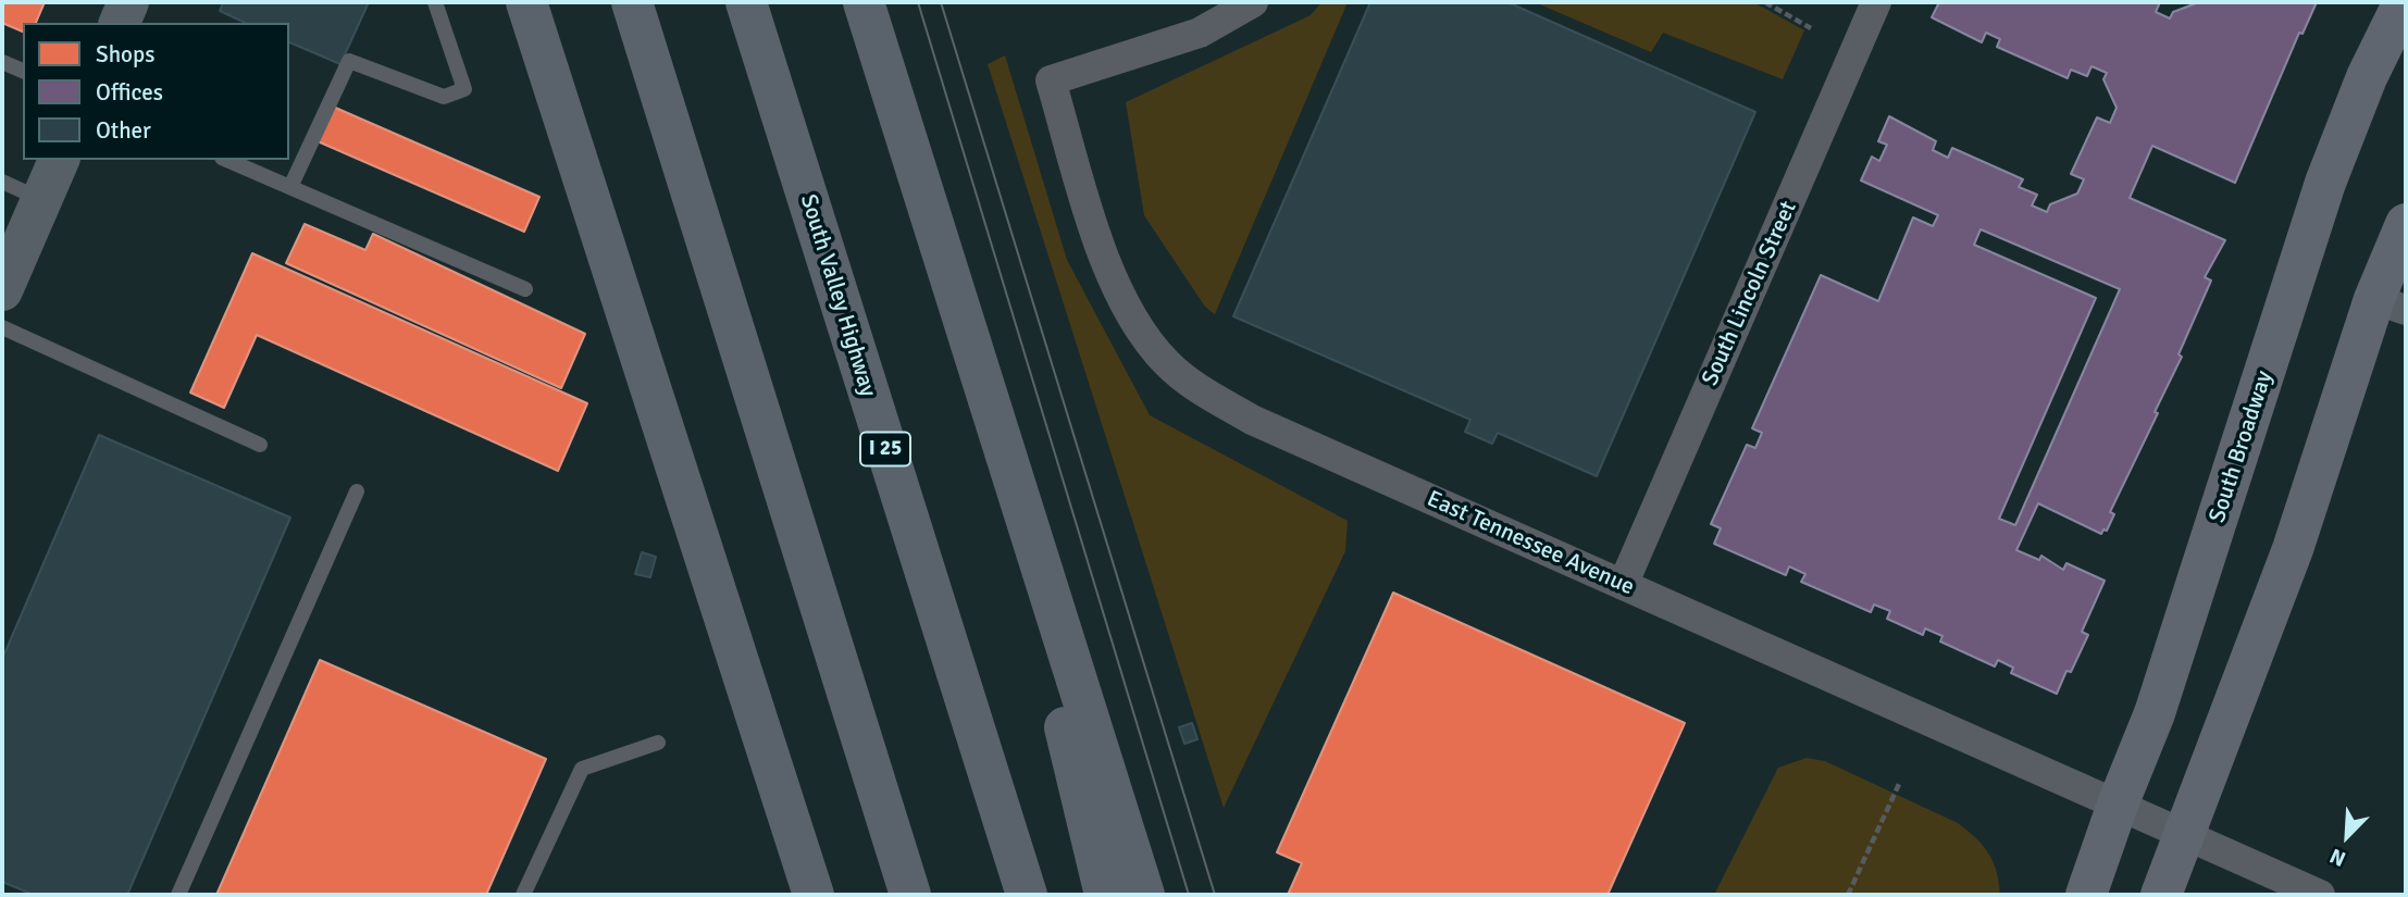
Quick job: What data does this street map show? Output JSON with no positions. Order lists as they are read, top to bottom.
{
  "streets": {
    "highway": ["South Valley Highway", "I 25"],
    "main road": ["South Broadway"],
    "street": ["South Lincoln Street", "East Tennessee Avenue"]
  },
  "crossings": [
    ["South Lincoln Street", "East Tennessee Avenue"],
    ["South Broadway", "East Tennessee Avenue"]
  ],
  "legend": ["Shops", "Offices", "Other"],
  "north": "bottom left"
}
